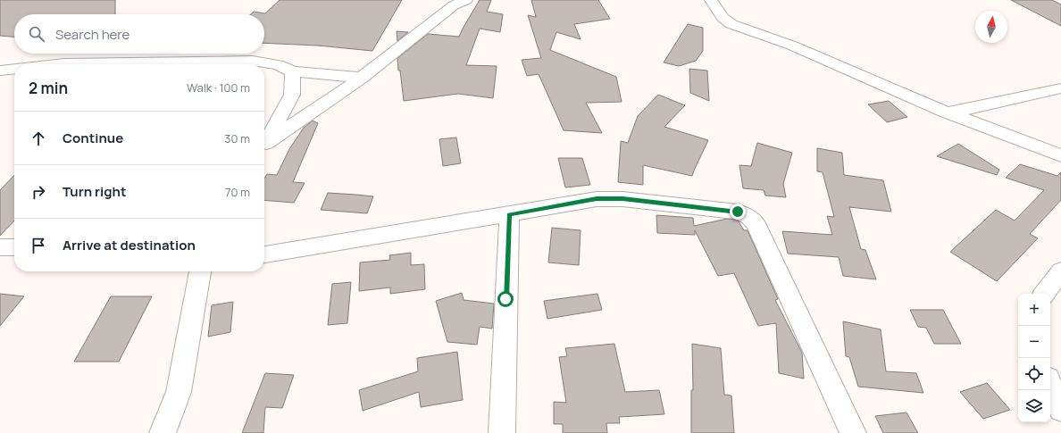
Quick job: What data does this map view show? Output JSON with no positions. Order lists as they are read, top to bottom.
{
  "north": "top",
  "page": {
    "search": "Search here",
    "heading": ["2 min", "Walk · 100 m"],
    "list": [
      ["Continue", "30 m"],
      ["Turn right", "70 m"],
      "Arrive at destination"
    ],
    "map_buttons": ["+", "−"]
  }
}
